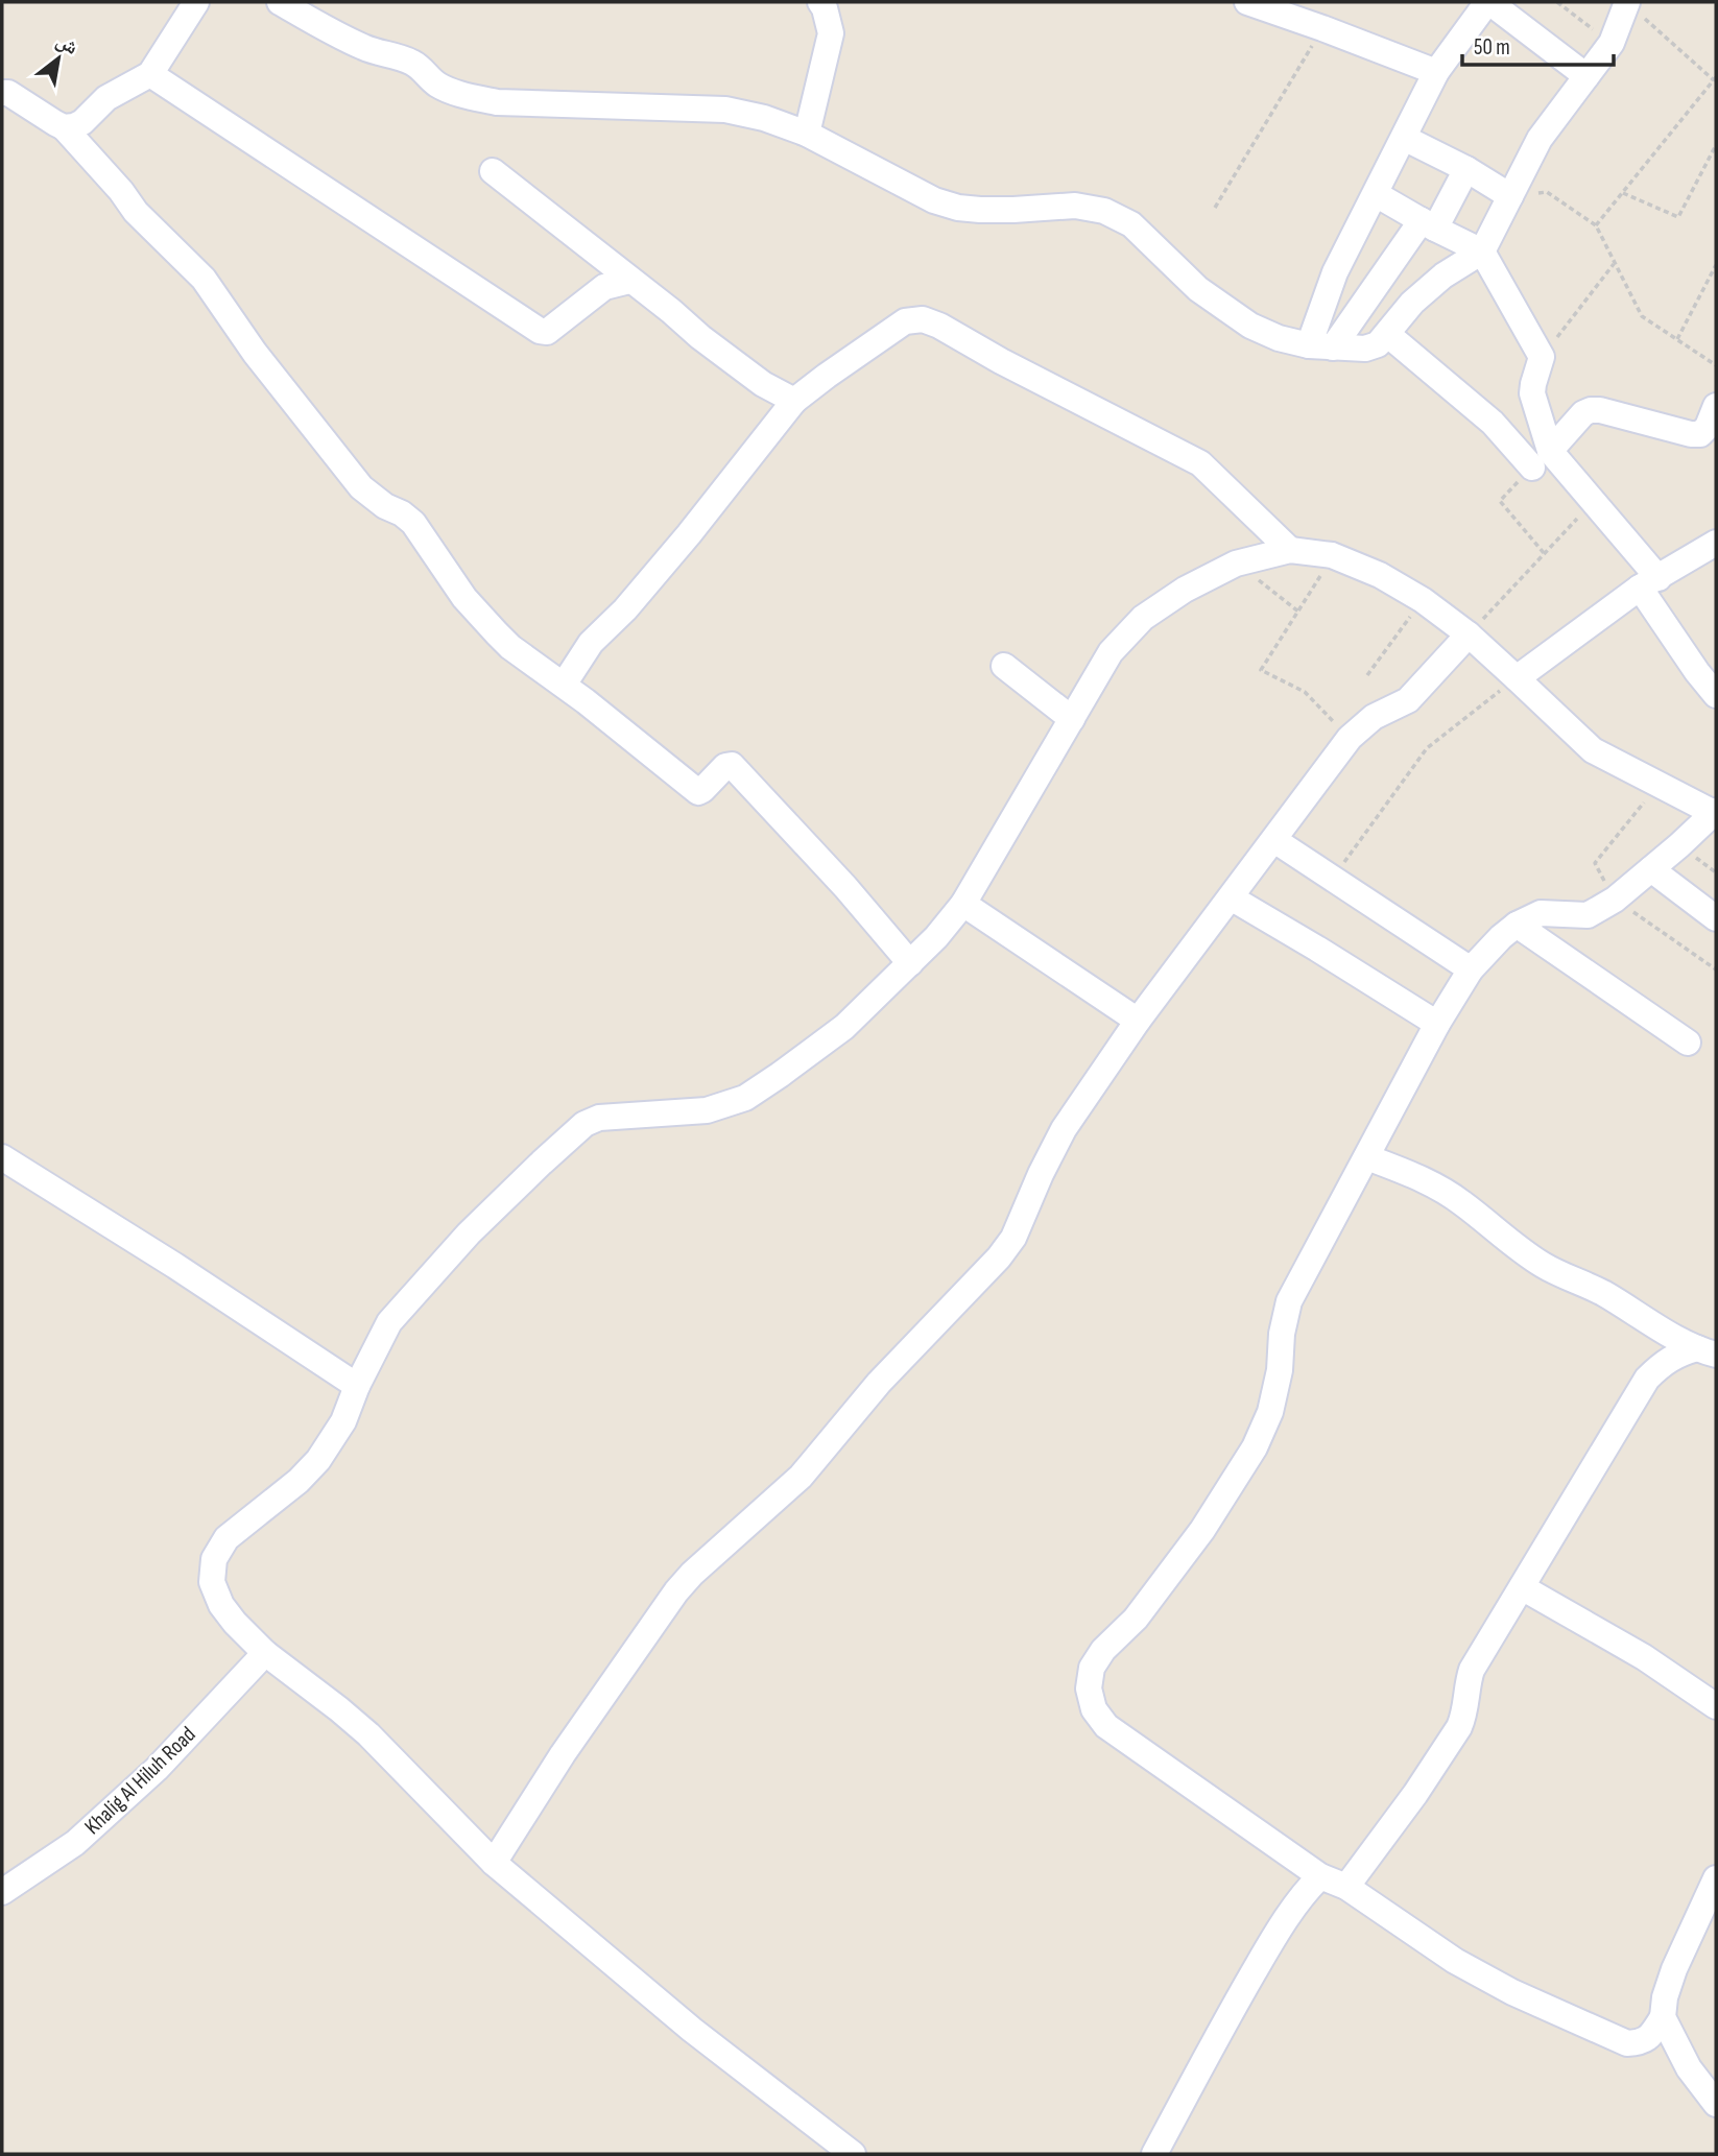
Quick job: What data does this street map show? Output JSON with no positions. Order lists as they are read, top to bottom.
{
  "streets": {
    "street": ["Khalig Al Hiluh Road"]
  },
  "scale_bar": "50 m",
  "north": "top right"
}
